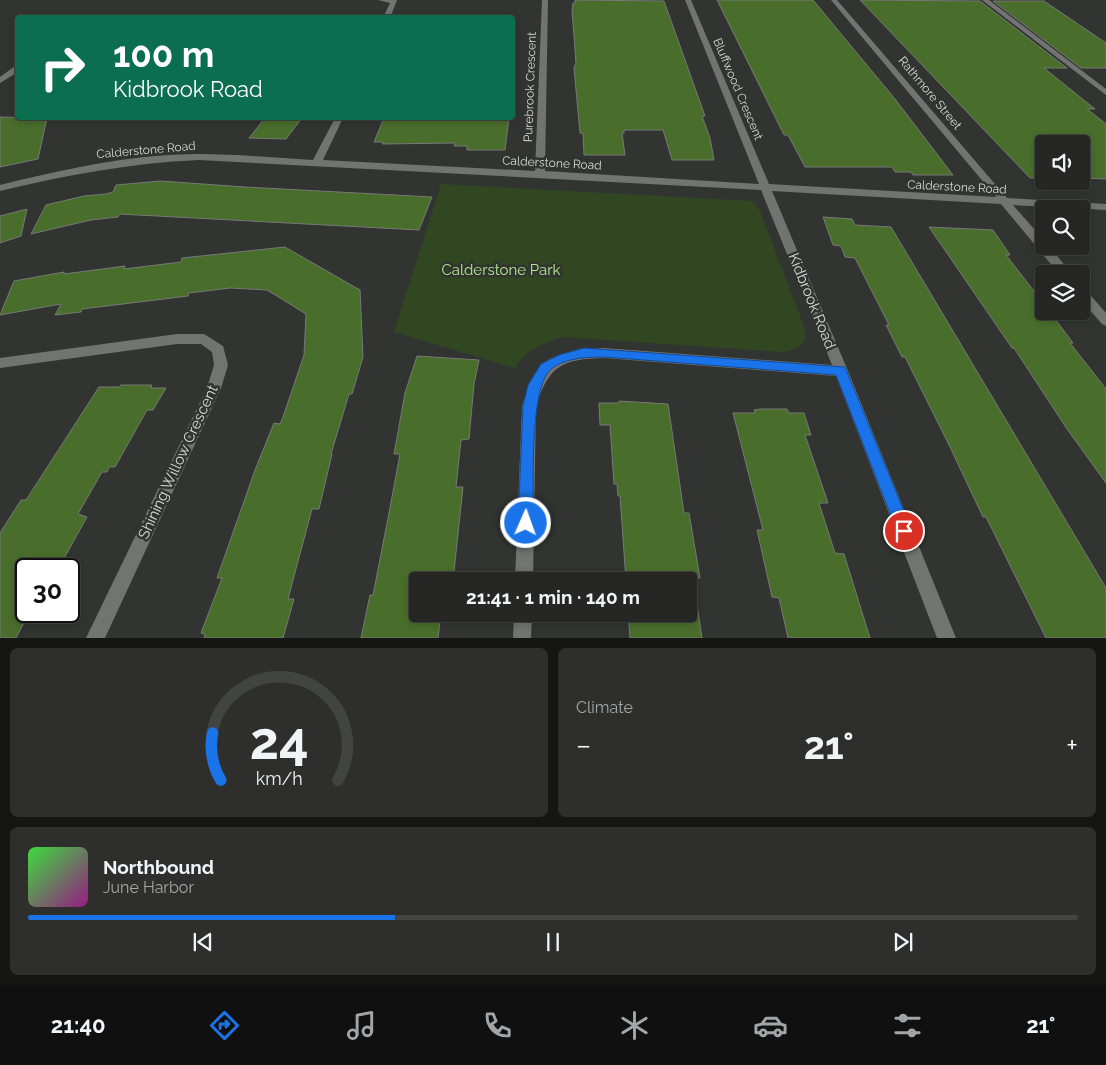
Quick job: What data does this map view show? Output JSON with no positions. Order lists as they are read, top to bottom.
{
  "streets": {
    "street": [
      "Purebrook Crescent",
      "Bluffwood Crescent",
      "Rathmore Street",
      "Calderstone Road",
      "Kidbrook Road",
      "Shining Willow Crescent"
    ]
  },
  "crossings": [
    ["Purebrook Crescent", "Calderstone Road"],
    ["Bluffwood Crescent", "Calderstone Road"],
    ["Bluffwood Crescent", "Kidbrook Road"],
    ["Rathmore Street", "Calderstone Road"],
    ["Calderstone Road", "Kidbrook Road"]
  ],
  "parks": ["Calderstone Park"],
  "page": {
    "turn": ["100 m", "Kidbrook Road"],
    "limit": "30",
    "trip": "21:41 · 1 min · 140 m",
    "tile": "Climate",
    "heat": ["−", "21°", "+"],
    "song": ["Northbound", "June Harbor"],
    "tabs": ["21:40", "21°"],
    "gauge": ["24", "km/h"]
  }
}
